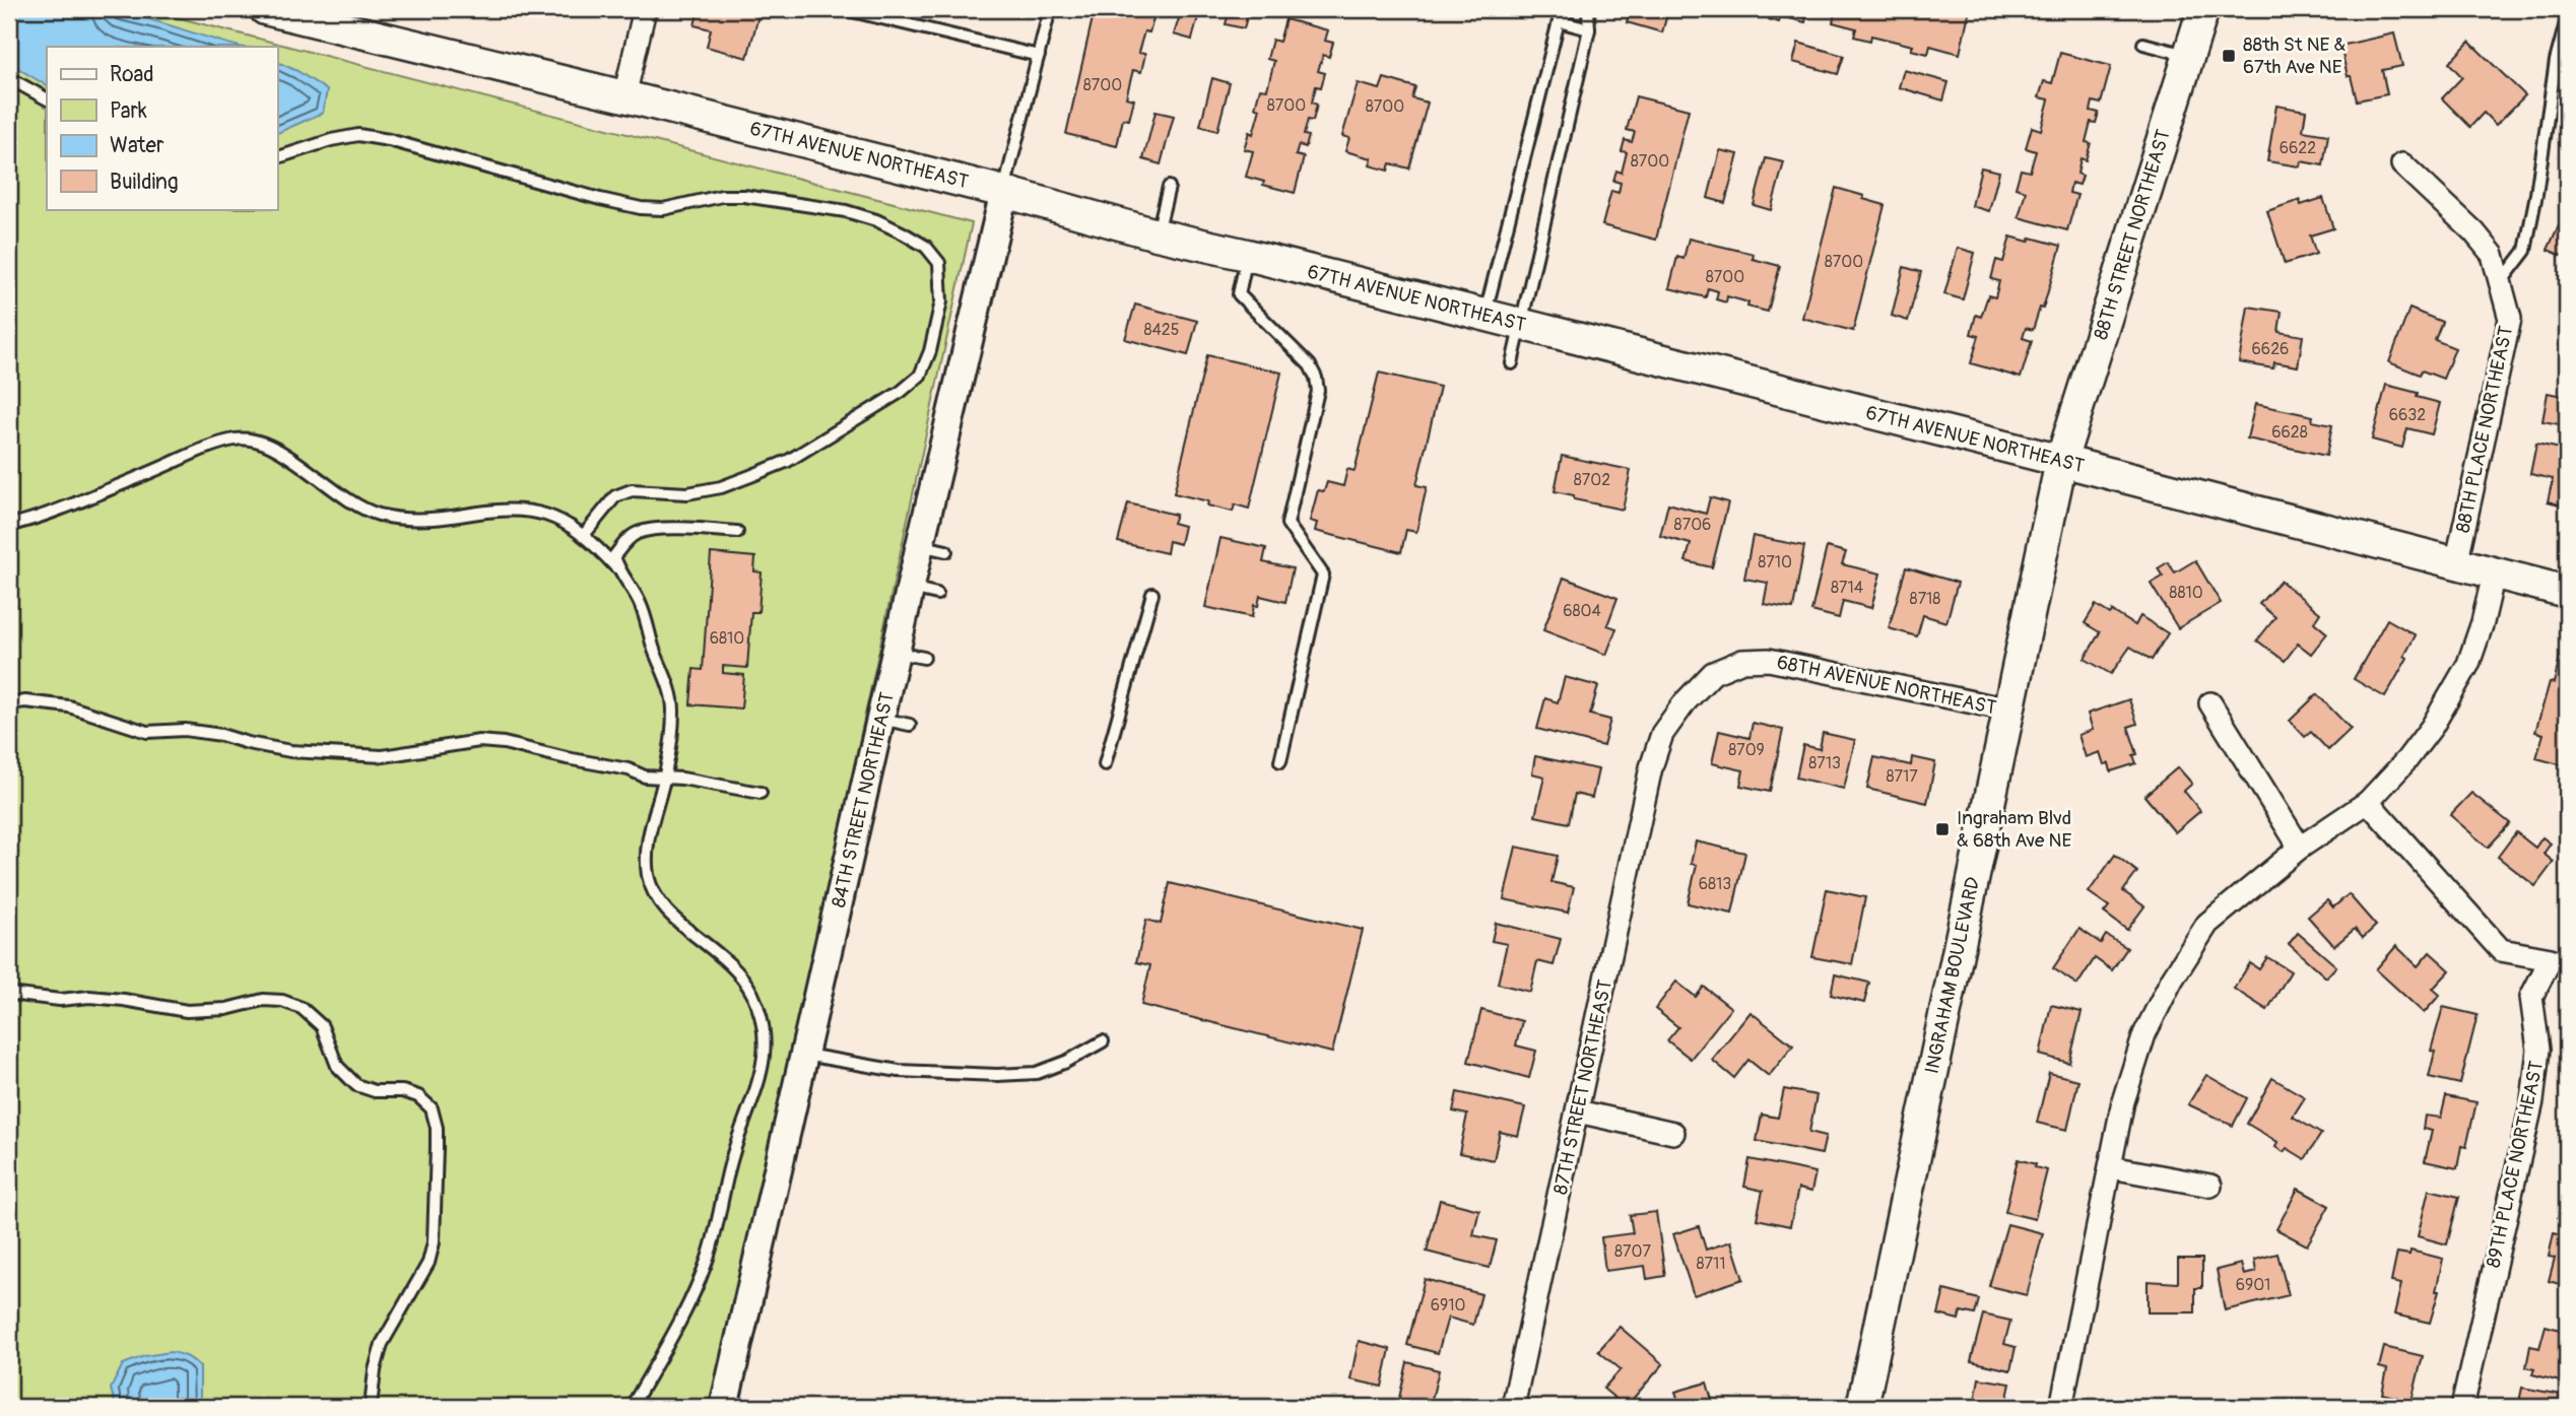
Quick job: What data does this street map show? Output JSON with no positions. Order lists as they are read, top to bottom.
{
  "streets": {
    "main road": ["67TH AVENUE NORTHEAST", "88TH STREET NORTHEAST", "INGRAHAM BOULEVARD"],
    "street": [
      "88TH PLACE NORTHEAST",
      "68TH AVENUE NORTHEAST",
      "84TH STREET NORTHEAST",
      "87TH STREET NORTHEAST",
      "89TH PLACE NORTHEAST"
    ]
  },
  "crossings": [
    ["67TH AVENUE NORTHEAST", "88TH STREET NORTHEAST"],
    ["67TH AVENUE NORTHEAST", "88TH PLACE NORTHEAST"],
    ["67TH AVENUE NORTHEAST", "84TH STREET NORTHEAST"],
    ["67TH AVENUE NORTHEAST", "INGRAHAM BOULEVARD"],
    ["88TH STREET NORTHEAST", "INGRAHAM BOULEVARD"],
    ["68TH AVENUE NORTHEAST", "INGRAHAM BOULEVARD"],
    ["68TH AVENUE NORTHEAST", "87TH STREET NORTHEAST"]
  ],
  "places": {
    "transit": ["88th St NE & 67th Ave NE", "Ingraham Blvd & 68th Ave NE"]
  },
  "house_numbers": [
    "8700",
    "8700",
    "8700",
    "6622",
    "8700",
    "8700",
    "8700",
    "8425",
    "6626",
    "6632",
    "6628",
    "8702",
    "8706",
    "8710",
    "8714",
    "8810",
    "8718",
    "6804",
    "6810",
    "8709",
    "8713",
    "8717",
    "6813",
    "8707",
    "8711",
    "6901",
    "6910"
  ],
  "legend": [
    "Road",
    "Park",
    "Water",
    "Building"
  ]
}
